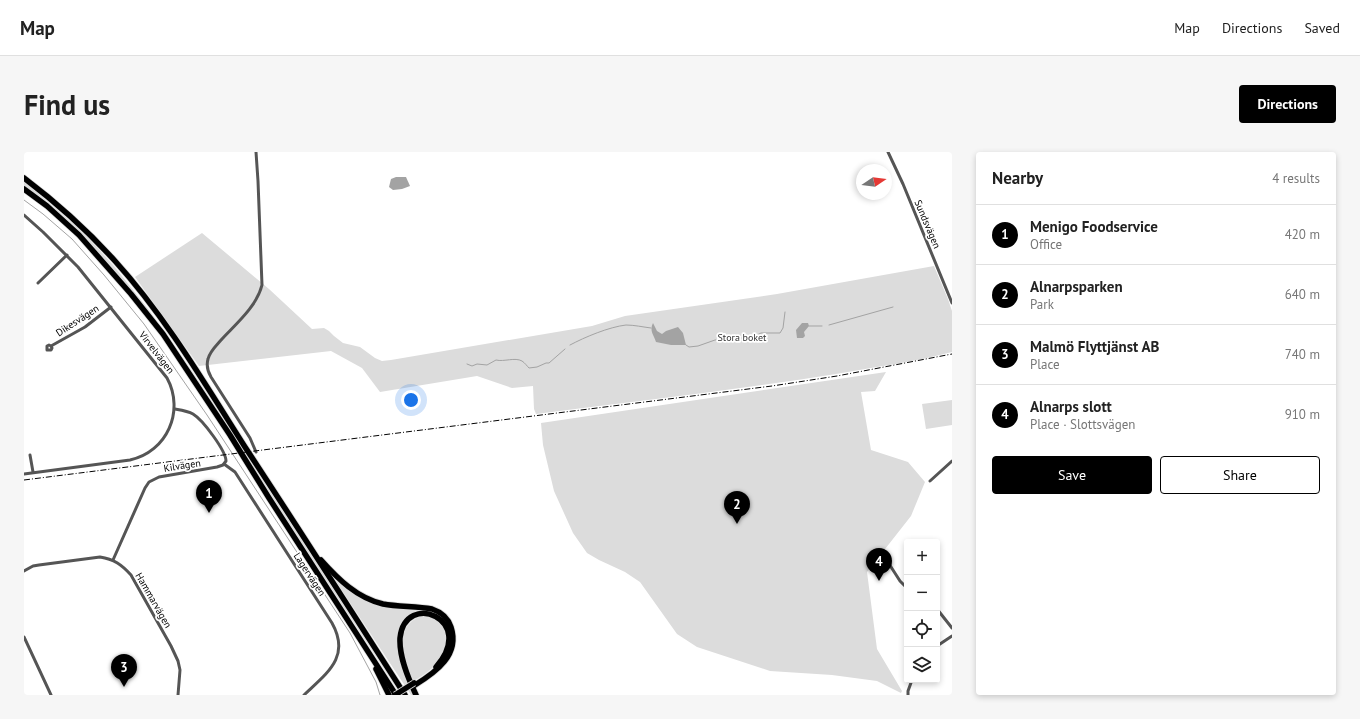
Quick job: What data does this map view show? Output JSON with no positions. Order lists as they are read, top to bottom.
{
  "streets": {
    "street": [
      "Sundsvägen",
      "Dikesvägen",
      "Virvelvägen",
      "Kilvägen",
      "Lagervägen",
      "Hammarvägen"
    ]
  },
  "crossings": [
    ["Dikesvägen", "Virvelvägen"],
    ["Kilvägen", "Lagervägen"],
    ["Kilvägen", "Hammarvägen"]
  ],
  "parks": ["Stora boket"],
  "north": "right",
  "page": {
    "header": "Map",
    "nav": ["Map", "Directions", "Saved"],
    "buttons": [
      "Directions",
      ["Save", "Share"]
    ],
    "title": "Find us",
    "heading": ["Nearby", "4 results"],
    "list": [
      {
        "mark": "1",
        "name": "Menigo Foodservice",
        "note": "Office",
        "value": "420 m"
      },
      {
        "mark": "2",
        "name": "Alnarpsparken",
        "note": "Park",
        "value": "640 m"
      },
      {
        "mark": "3",
        "name": "Malmö Flyttjänst AB",
        "note": "Place",
        "value": "740 m"
      },
      {
        "mark": "4",
        "name": "Alnarps slott",
        "note": "Place · Slottsvägen",
        "value": "910 m"
      }
    ],
    "pins": [
      "1",
      "2",
      "4",
      "3"
    ],
    "map_buttons": ["+", "−"]
  }
}
